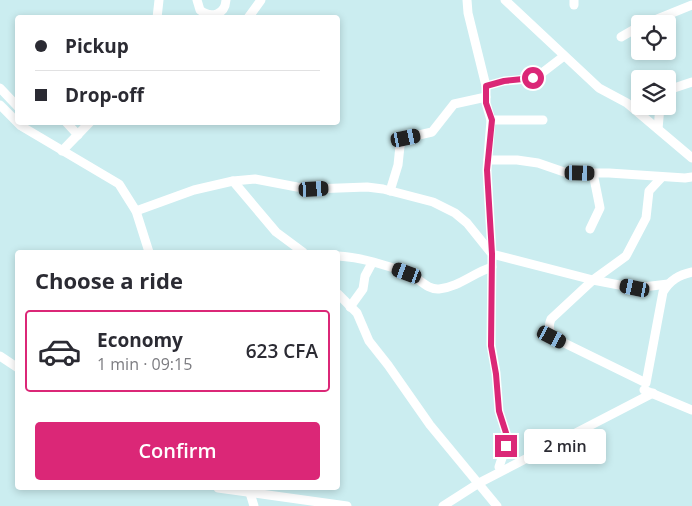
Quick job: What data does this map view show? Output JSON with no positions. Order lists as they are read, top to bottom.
{
  "page": {
    "banner": ["Pickup", "Drop-off"],
    "heading": "Choose a ride",
    "list": [
      {
        "name": "Economy",
        "note": "1 min · 09:15",
        "value": "623 CFA"
      }
    ],
    "buttons": "Confirm",
    "bubble": "2 min"
  }
}
